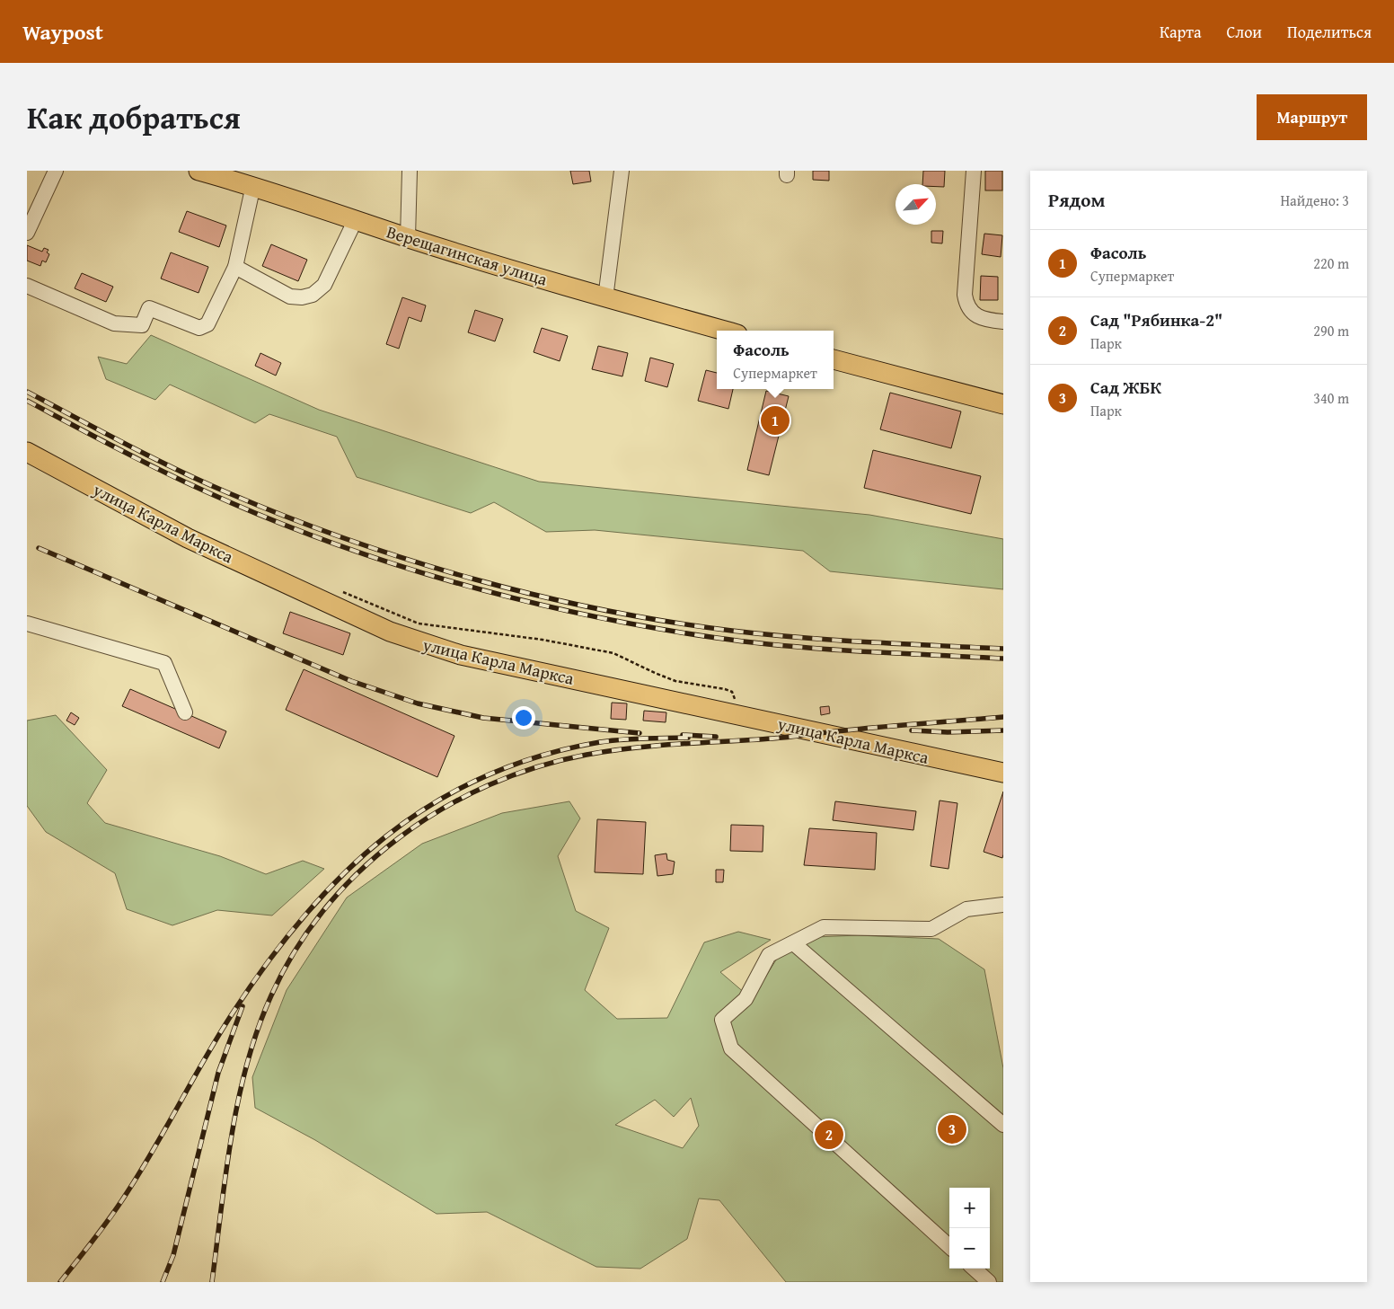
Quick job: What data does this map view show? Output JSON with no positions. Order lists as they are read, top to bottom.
{
  "streets": {
    "main road": ["Верещагинская улица", "улица Карла Маркса"]
  },
  "north": "top right",
  "page": {
    "header": "Waypost",
    "nav": ["Карта", "Слои", "Поделиться"],
    "title": "Как добраться",
    "buttons": "Маршрут",
    "heading": ["Рядом", "Найдено: 3"],
    "list": [
      {
        "mark": "1",
        "name": "Фасоль",
        "note": "Супермаркет",
        "value": "220 m"
      },
      {
        "mark": "2",
        "name": "Сад \"Рябинка-2\"",
        "note": "Парк",
        "value": "290 m"
      },
      {
        "mark": "3",
        "name": "Сад ЖБК",
        "note": "Парк",
        "value": "340 m"
      }
    ],
    "popup": ["Фасоль", "Супермаркет"],
    "pins": ["1", "3", "2"],
    "map_buttons": ["+", "−"]
  }
}
